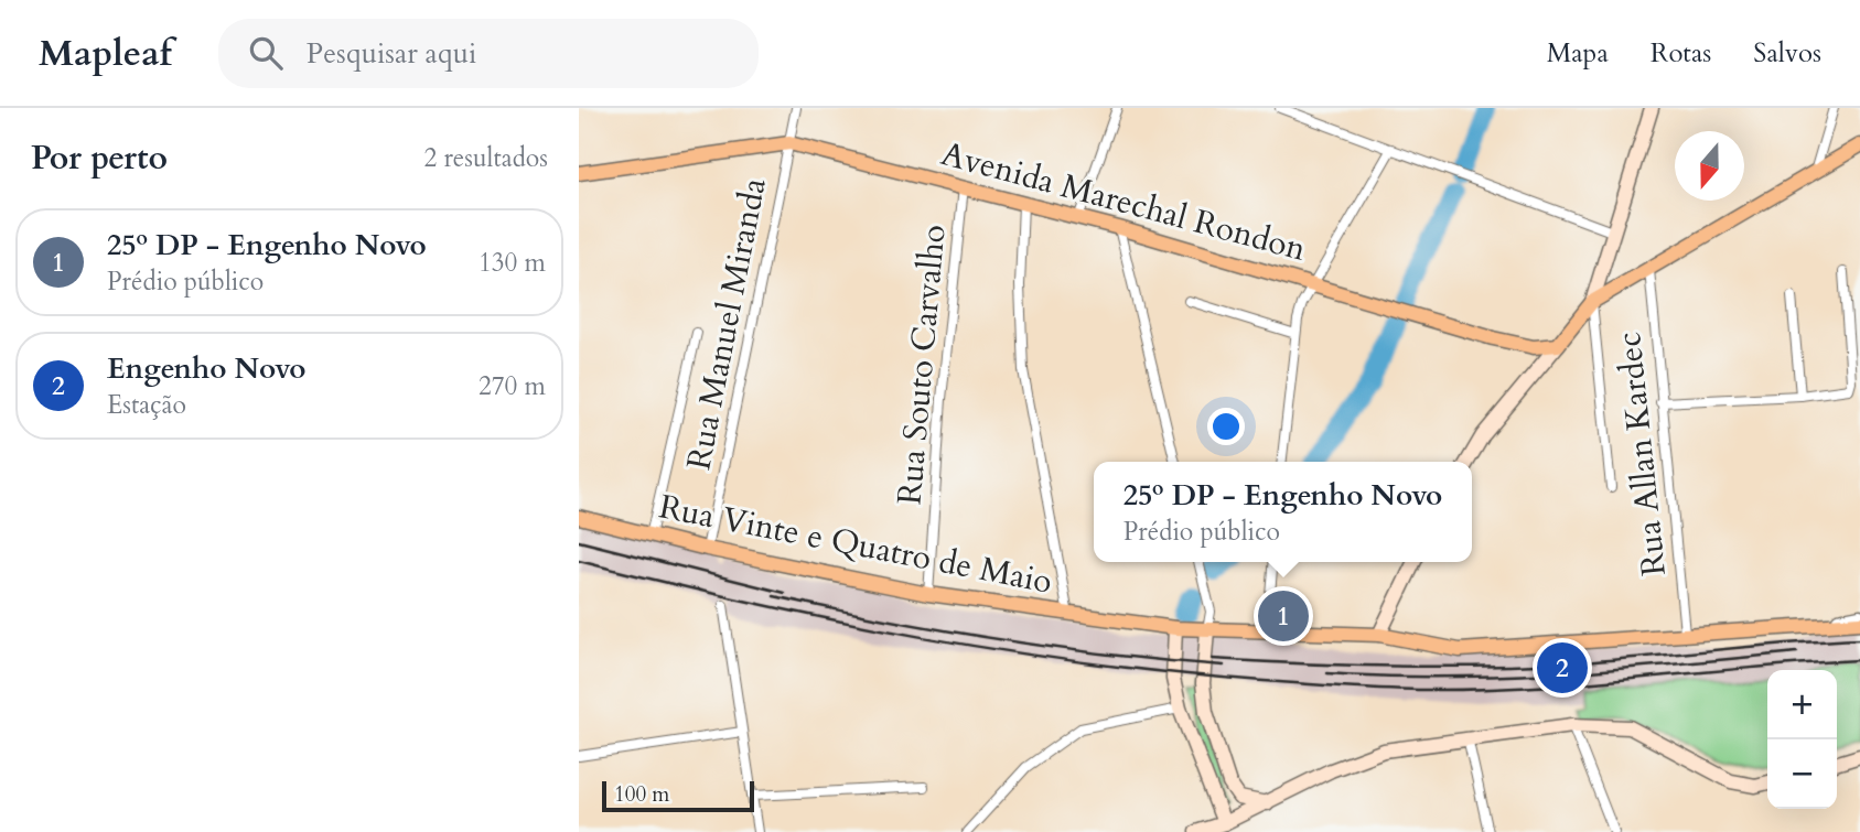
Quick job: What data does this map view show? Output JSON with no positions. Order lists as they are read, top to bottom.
{
  "streets": {
    "main road": ["Avenida Marechal Rondon", "Rua Vinte e Quatro de Maio"],
    "street": ["Rua Manuel Miranda", "Rua Souto Carvalho", "Rua Allan Kardec"]
  },
  "crossings": [
    ["Avenida Marechal Rondon", "Rua Manuel Miranda"],
    ["Avenida Marechal Rondon", "Rua Souto Carvalho"],
    ["Rua Manuel Miranda", "Rua Vinte e Quatro de Maio"],
    ["Rua Souto Carvalho", "Rua Vinte e Quatro de Maio"],
    ["Rua Allan Kardec", "Rua Vinte e Quatro de Maio"]
  ],
  "scale_bar": "100 m",
  "north": "bottom",
  "page": {
    "header": "Mapleaf",
    "search": "Pesquisar aqui",
    "nav": ["Mapa", "Rotas", "Salvos"],
    "heading": ["Por perto", "2 resultados"],
    "list": [
      {
        "mark": "1",
        "name": "25º DP - Engenho Novo",
        "note": "Prédio público",
        "value": "130 m"
      },
      {
        "mark": "2",
        "name": "Engenho Novo",
        "note": "Estação",
        "value": "270 m"
      }
    ],
    "popup": ["25º DP - Engenho Novo", "Prédio público"],
    "pins": ["1", "2"],
    "map_buttons": ["+", "−"],
    "scale": "100 m"
  }
}
